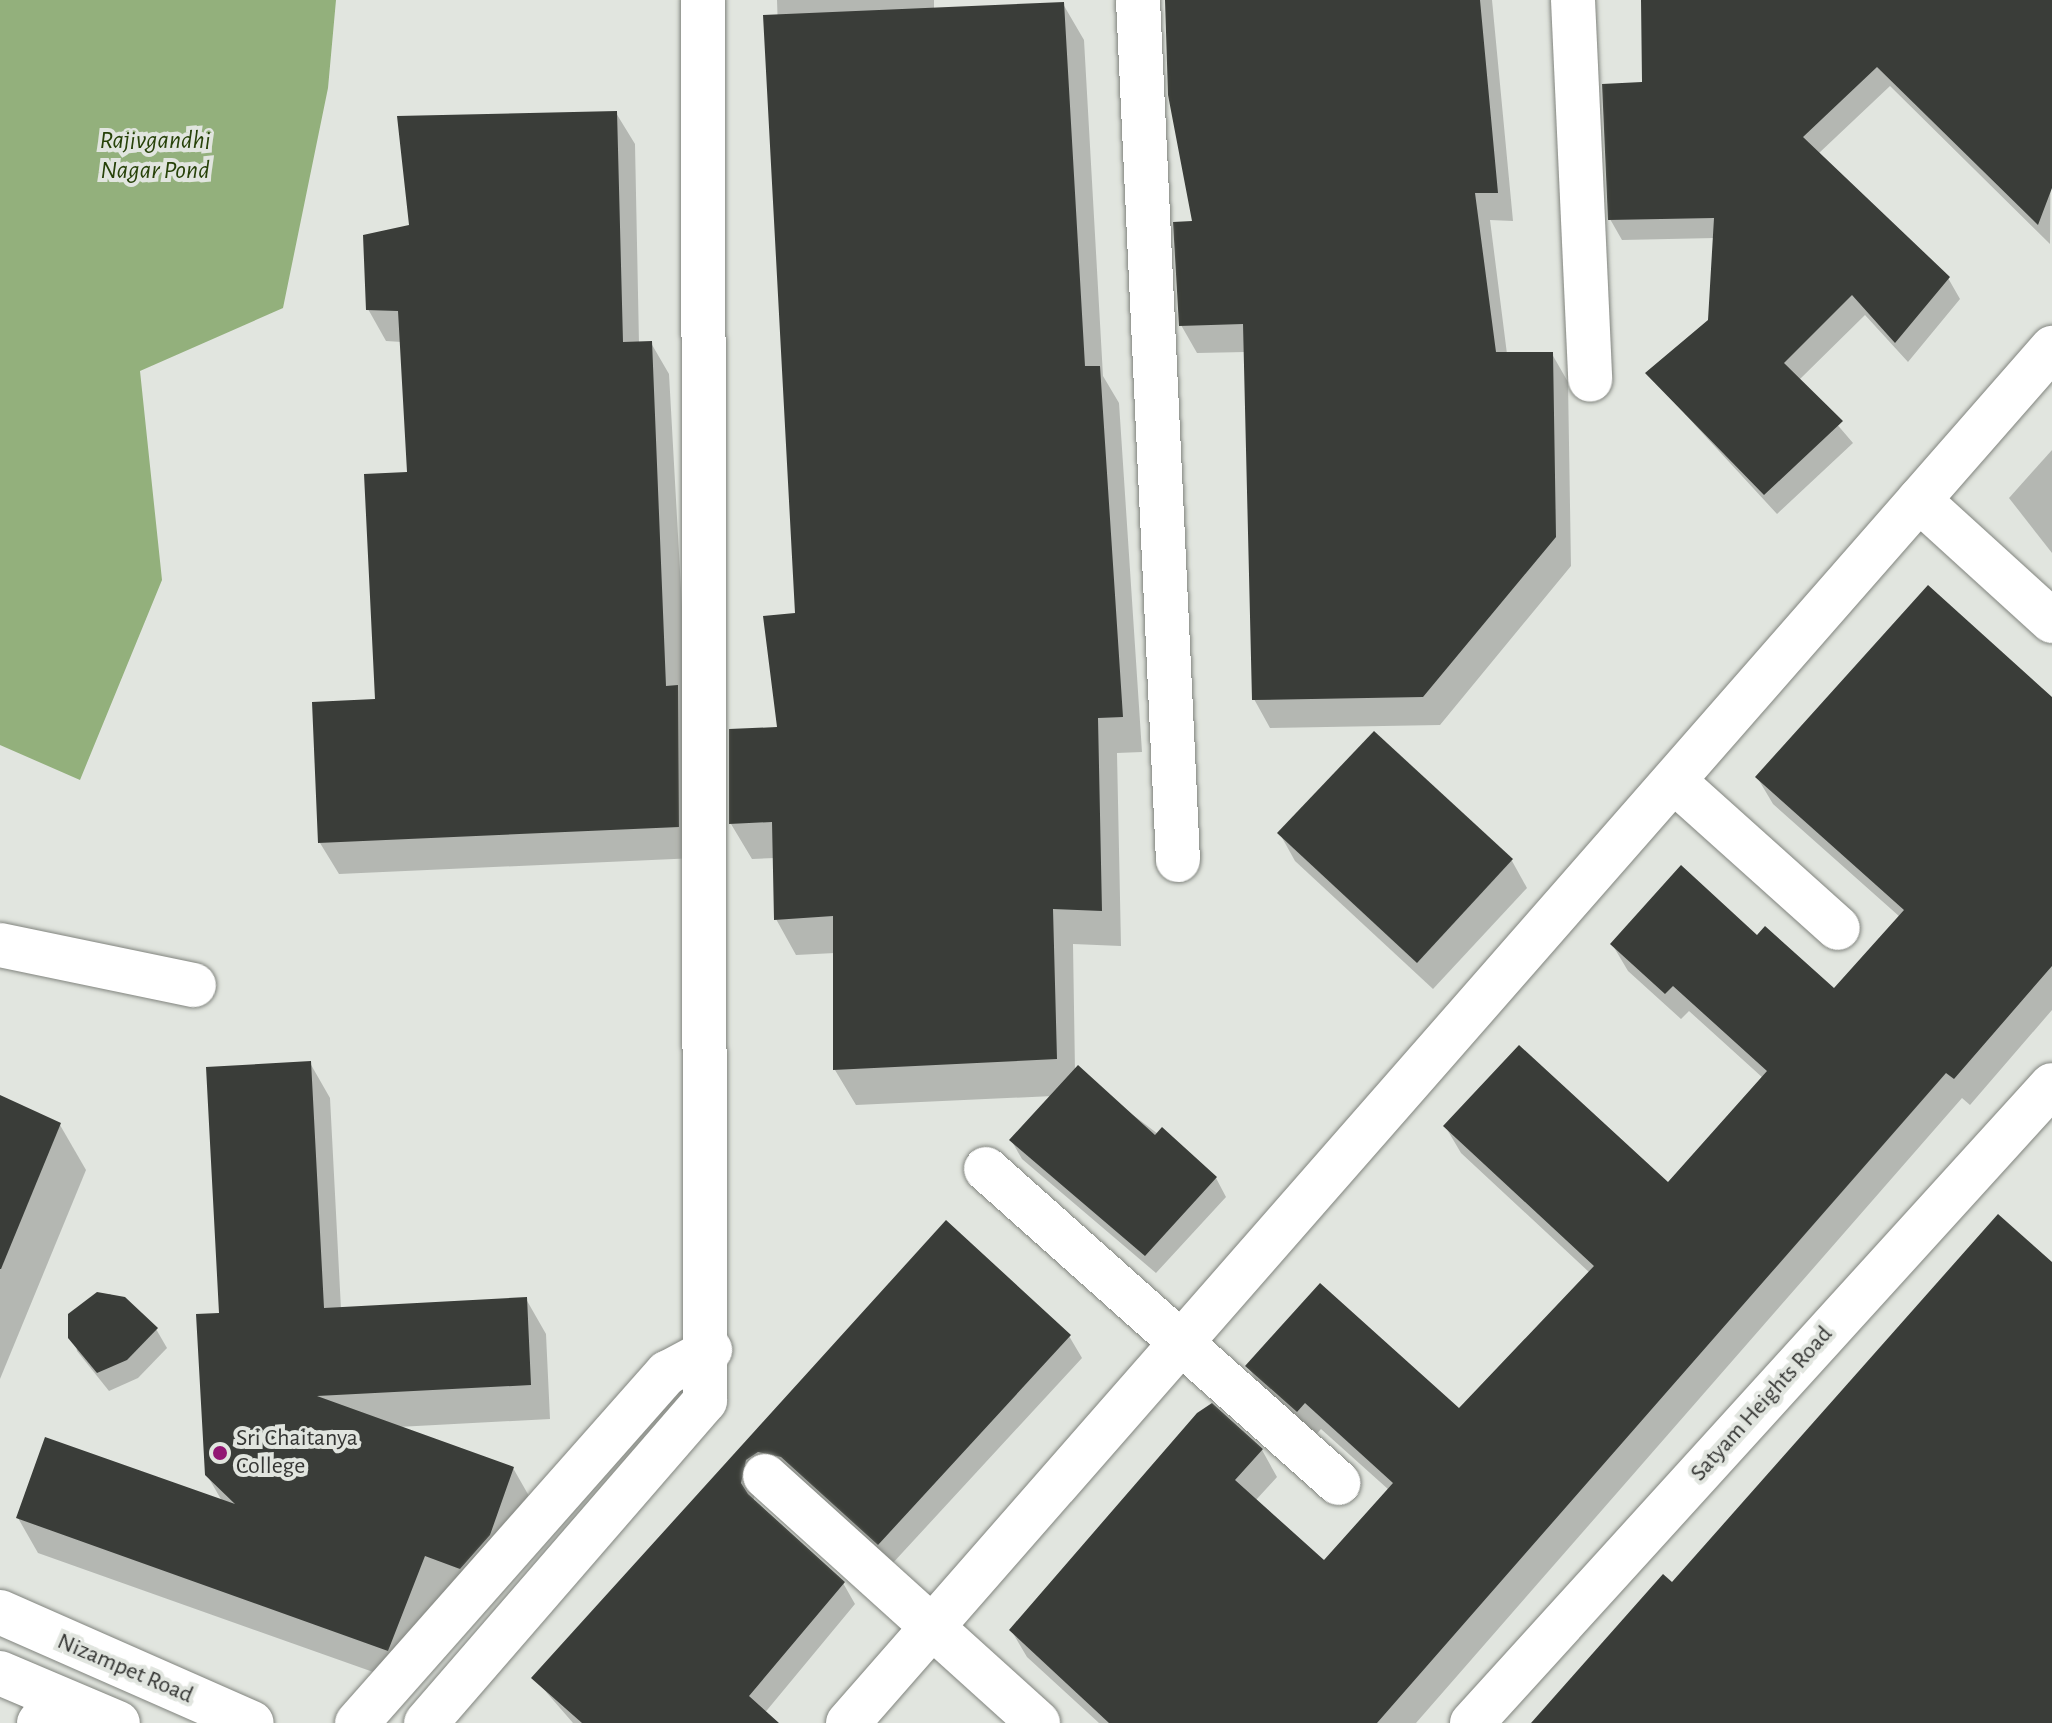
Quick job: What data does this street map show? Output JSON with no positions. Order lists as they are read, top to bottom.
{
  "streets": {
    "street": ["Satyam Heights Road", "Nizampet Road"]
  },
  "water": ["Rajivgandhi Nagar Pond"],
  "places": ["Sri Chaitanya College"]
}
